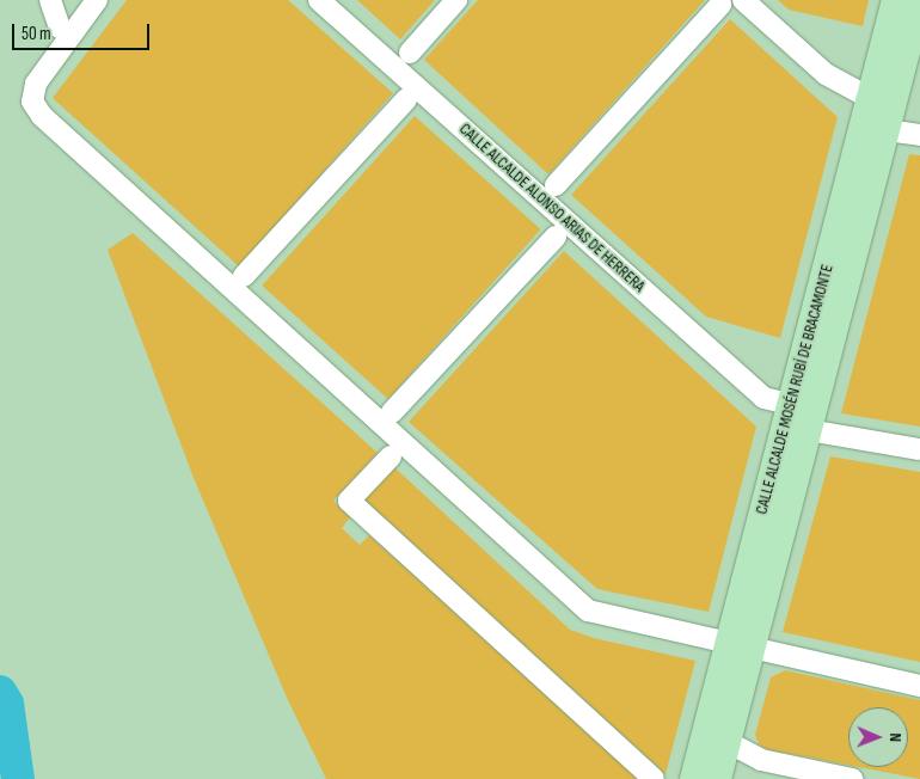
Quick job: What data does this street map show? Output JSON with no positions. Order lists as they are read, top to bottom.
{
  "streets": {
    "main road": ["CALLE ALCALDE MOSÉN RUBÍ DE BRACAMONTE"],
    "street": ["CALLE ALCALDE ALONSO ARIAS DE HERRERA"]
  },
  "crossings": [
    ["CALLE ALCALDE ALONSO ARIAS DE HERRERA", "CALLE ALCALDE MOSÉN RUBÍ DE BRACAMONTE"]
  ],
  "scale_bar": "50 m",
  "north": "right"
}
